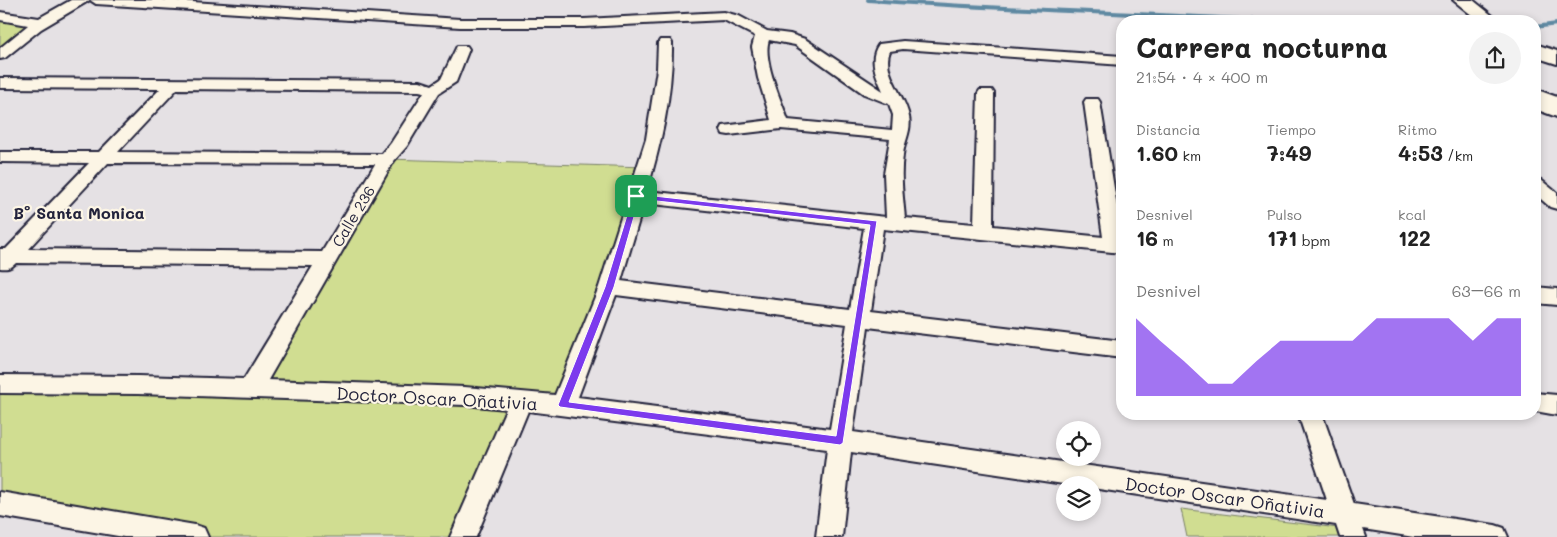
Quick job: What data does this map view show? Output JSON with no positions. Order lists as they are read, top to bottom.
{
  "streets": {
    "street": ["Calle 236", "Doctor Oscar Oñativia"]
  },
  "crossings": [
    ["Calle 236", "Doctor Oscar Oñativia"]
  ],
  "districts": ["B° Santa Monica"],
  "page": {
    "heading": ["Carrera nocturna", "21:54 · 4 × 400 m"],
    "stats": [
      ["Distancia", "1.60 km"],
      ["Tiempo", "7:49"],
      ["Ritmo", "4:53 /km"],
      ["Desnivel", "16 m"],
      ["Pulso", "171 bpm"],
      ["kcal", "122"]
    ],
    "chart": ["Desnivel", "63–66 m"]
  }
}
